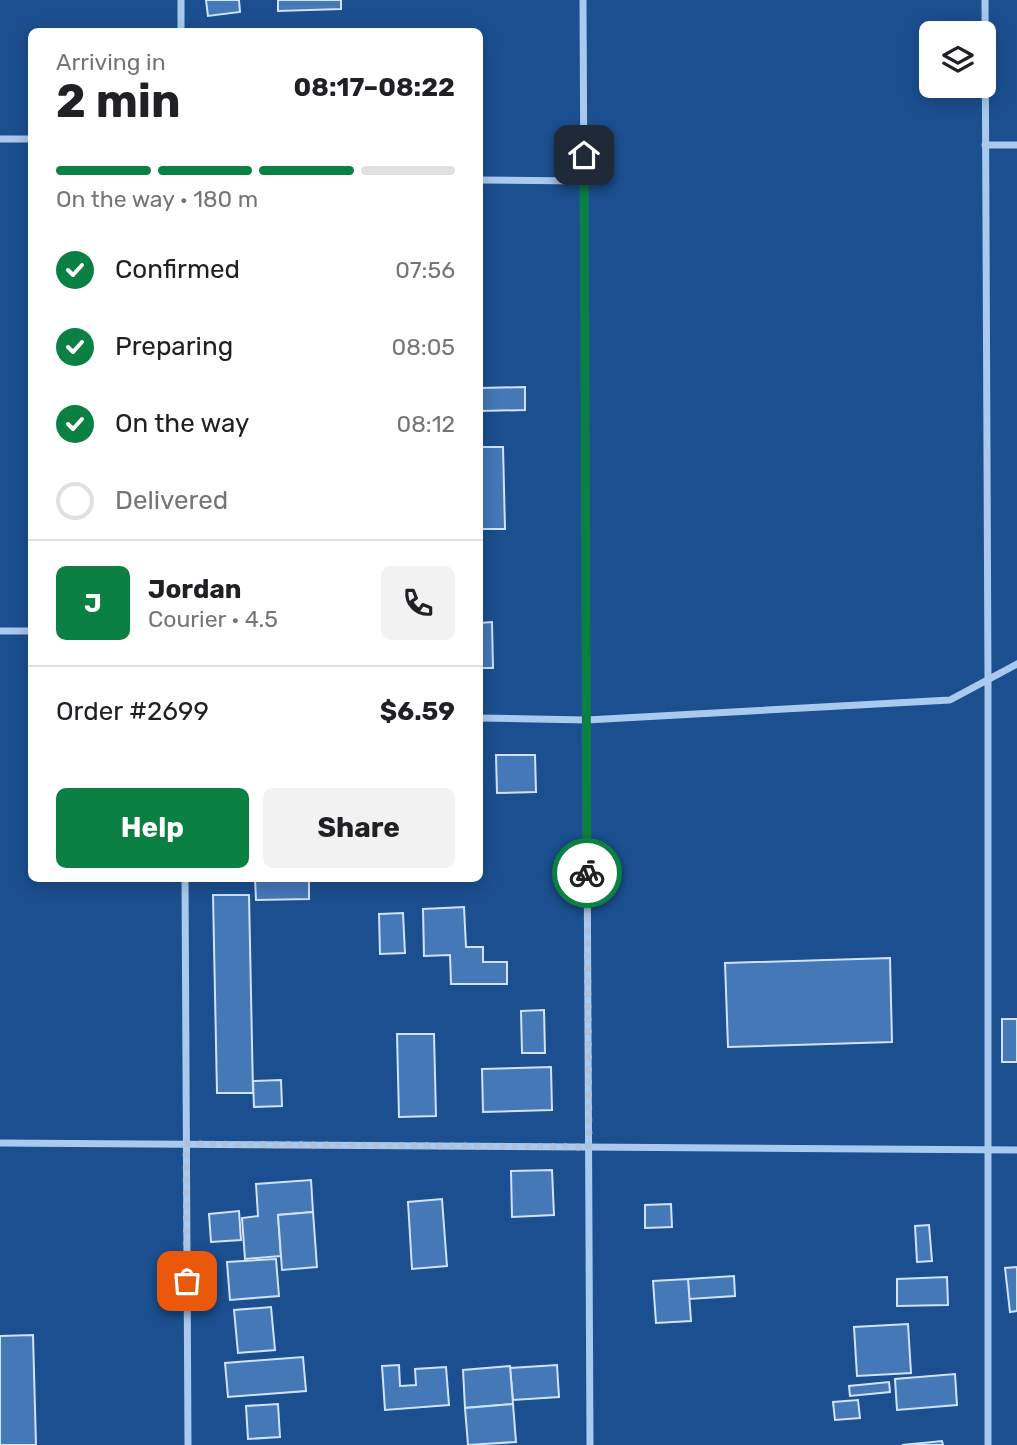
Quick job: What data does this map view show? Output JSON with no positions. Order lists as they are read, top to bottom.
{
  "page": {
    "heading": ["2 min", "Arriving in", "08:17–08:22"],
    "panel": [
      "Jordan",
      "Courier · 4.5",
      "Order #2699",
      "$6.59"
    ],
    "bar": "On the way · 180 m",
    "list": [
      ["Confirmed", "07:56"],
      ["Preparing", "08:05"],
      ["On the way", "08:12"],
      "Delivered"
    ],
    "round": "J",
    "buttons": ["Help", "Share"]
  }
}
